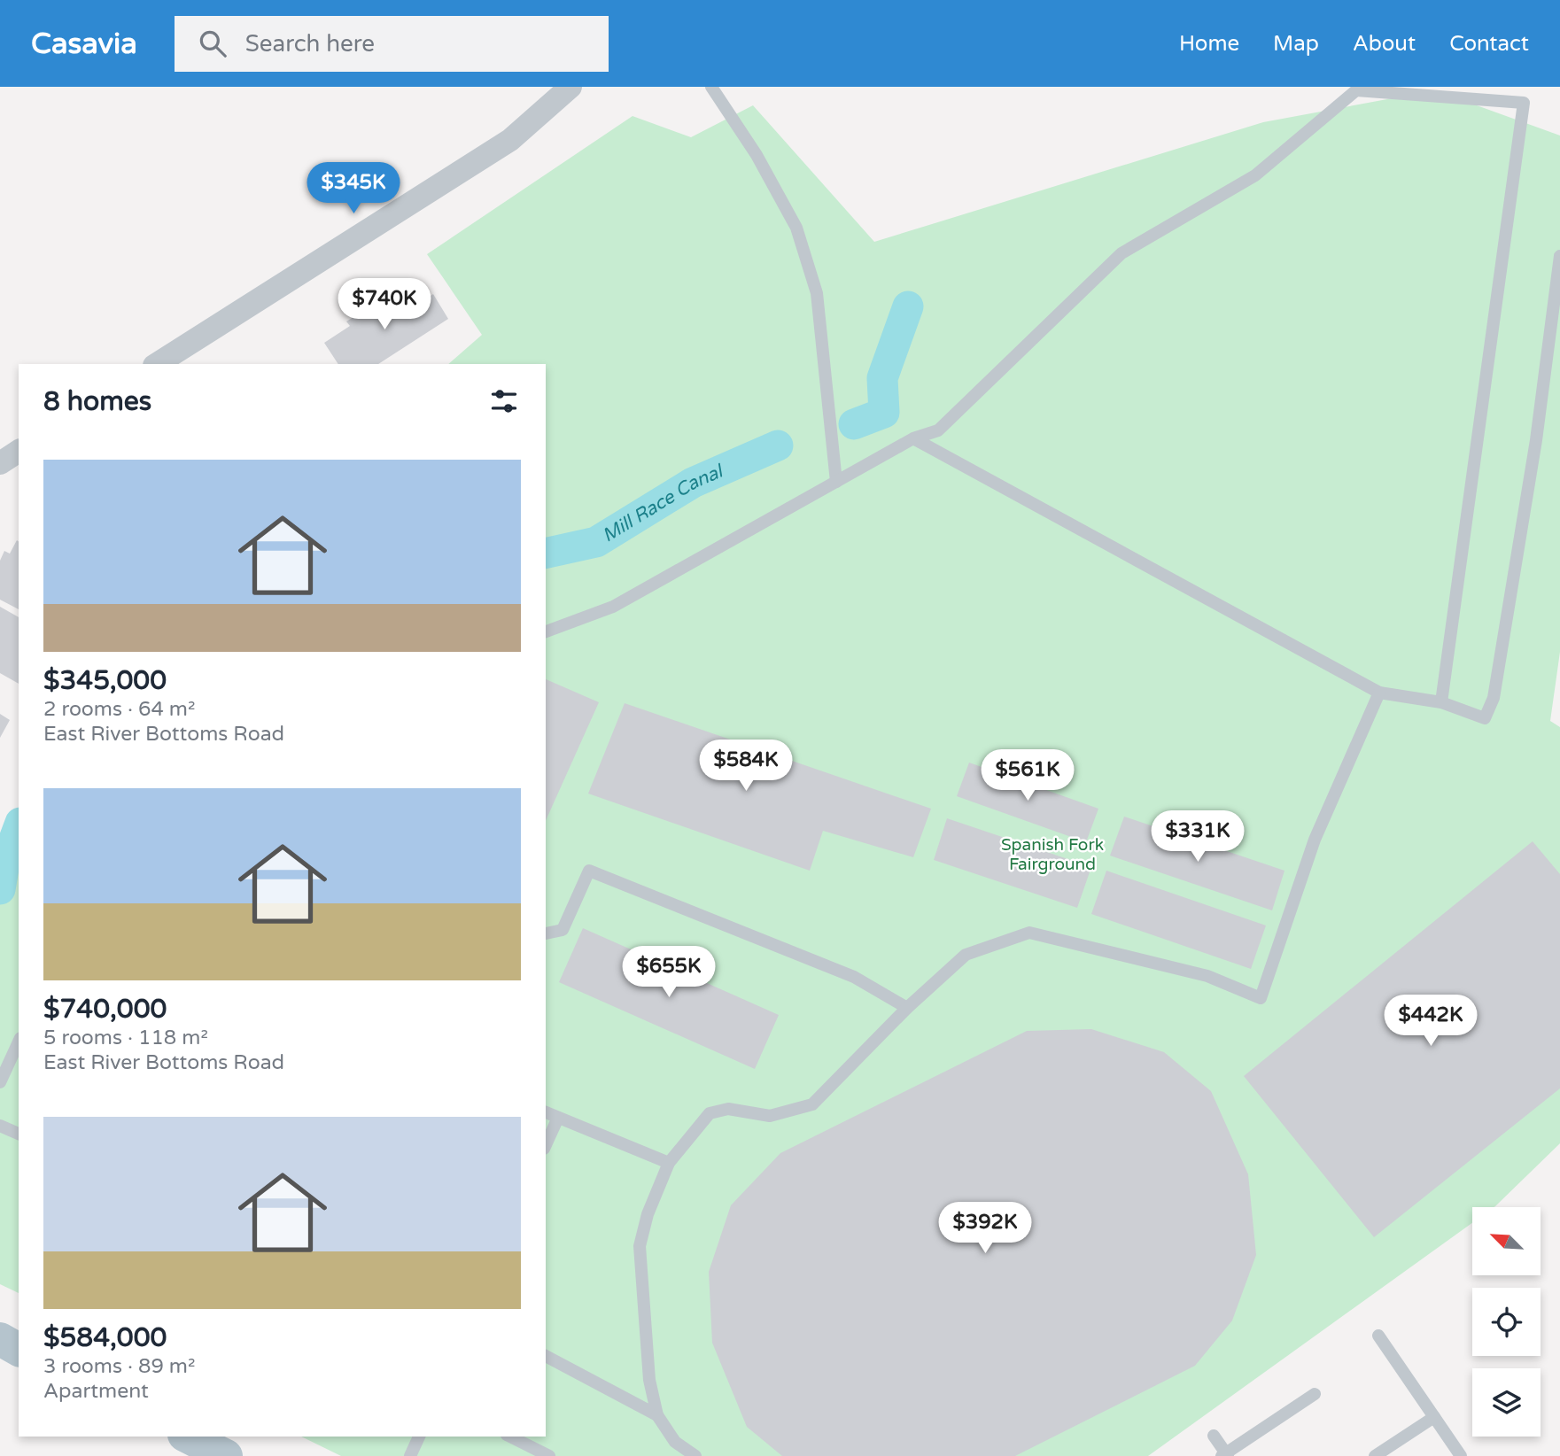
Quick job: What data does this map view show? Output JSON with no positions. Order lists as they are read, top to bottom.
{
  "water": ["Mill Race Canal"],
  "parks": ["Spanish Fork Fairground"],
  "north": "top left",
  "page": {
    "header": "Casavia",
    "search": "Search here",
    "nav": [
      "Home",
      "Map",
      "About",
      "Contact"
    ],
    "price": [
      "$345K",
      "$740K",
      "$584K",
      "$561K",
      "$331K",
      "$655K",
      "$442K",
      "$392K"
    ],
    "heading": "8 homes",
    "list": [
      {
        "name": "$345,000",
        "note": "2 rooms · 64 m² · East River Bottoms Road"
      },
      {
        "name": "$740,000",
        "note": "5 rooms · 118 m² · East River Bottoms Road"
      },
      {
        "name": "$584,000",
        "note": "3 rooms · 89 m² · Apartment"
      }
    ]
  }
}
